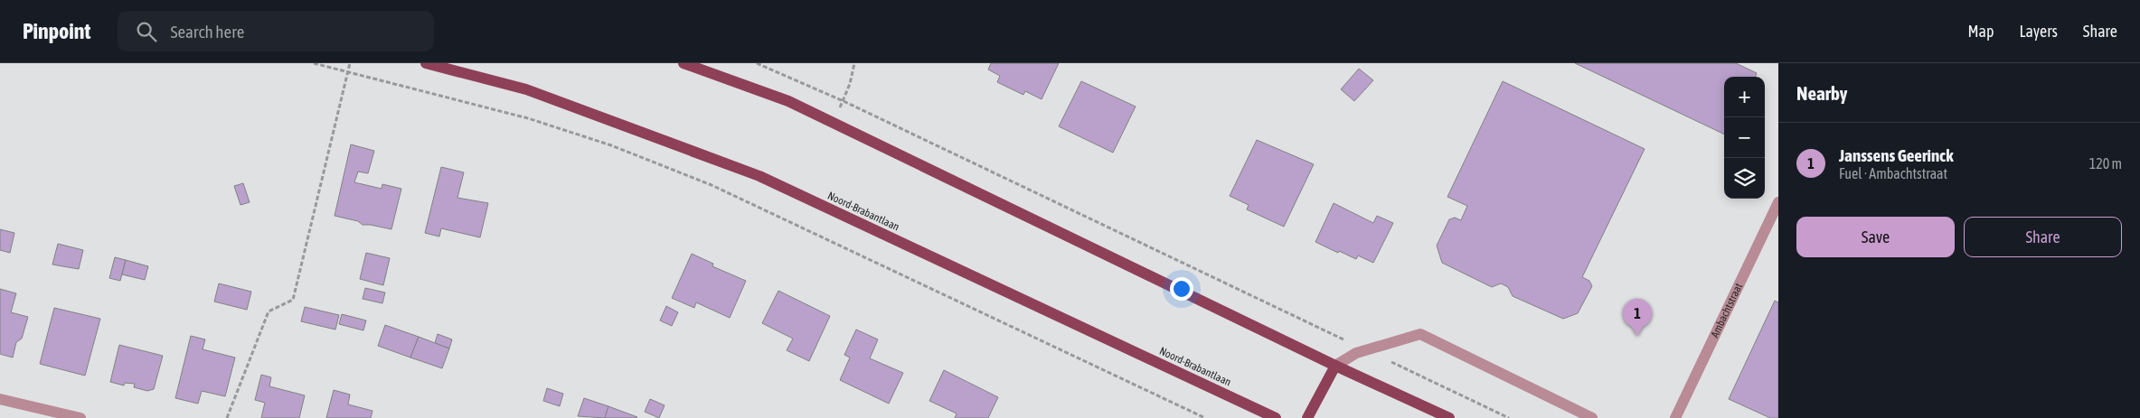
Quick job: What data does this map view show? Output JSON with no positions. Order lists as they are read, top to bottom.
{
  "streets": {
    "main road": ["Noord-Brabantlaan"],
    "street": ["Ambachtstraat"]
  },
  "page": {
    "header": "Pinpoint",
    "search": "Search here",
    "nav": ["Map", "Layers", "Share"],
    "heading": "Nearby",
    "map_buttons": ["+", "−"],
    "list": [
      {
        "mark": "1",
        "name": "Janssens Geerinck",
        "note": "Fuel · Ambachtstraat",
        "value": "120 m"
      }
    ],
    "buttons": ["Save", "Share"],
    "pins": "1"
  }
}
